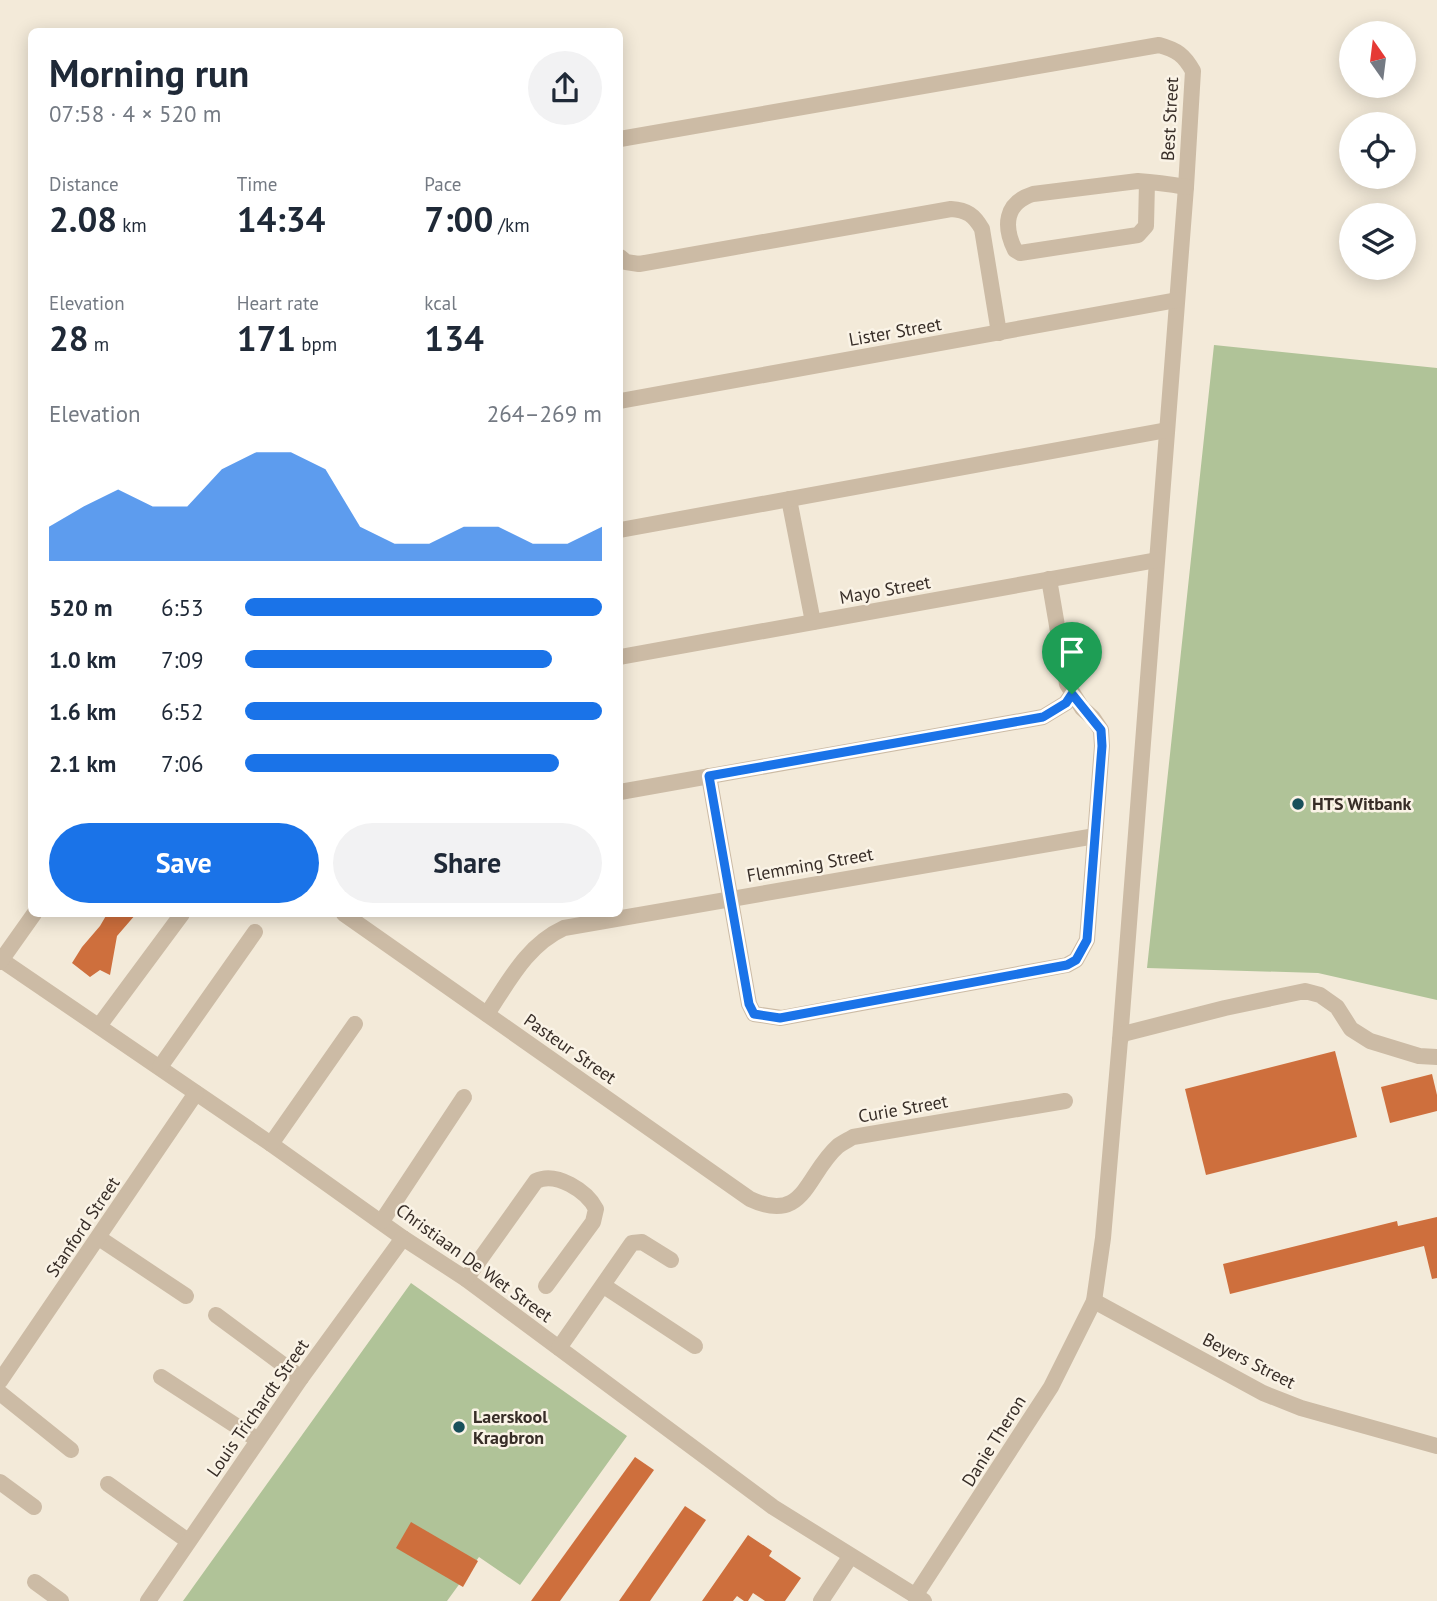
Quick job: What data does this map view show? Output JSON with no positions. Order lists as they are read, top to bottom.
{
  "streets": {
    "street": [
      "Best Street",
      "Lister Street",
      "Mayo Street",
      "Flemming Street",
      "Pasteur Street",
      "Curie Street",
      "Stanford Street",
      "Christiaan De Wet Street",
      "Beyers Street",
      "Louis Trichardt Street",
      "Danie Theron"
    ]
  },
  "crossings": [
    ["Best Street", "Lister Street"],
    ["Best Street", "Mayo Street"],
    ["Best Street", "Danie Theron"],
    ["Flemming Street", "Pasteur Street"],
    ["Pasteur Street", "Curie Street"],
    ["Stanford Street", "Christiaan De Wet Street"],
    ["Christiaan De Wet Street", "Louis Trichardt Street"],
    ["Christiaan De Wet Street", "Danie Theron"],
    ["Beyers Street", "Danie Theron"]
  ],
  "places": ["HTS Witbank", "Laerskool Kragbron"],
  "north": "top",
  "page": {
    "heading": ["Morning run", "07:58 · 4 × 520 m"],
    "stats": [
      ["Distance", "2.08 km"],
      ["Time", "14:34"],
      ["Pace", "7:00 /km"],
      ["Elevation", "28 m"],
      ["Heart rate", "171 bpm"],
      ["kcal", "134"]
    ],
    "chart": ["Elevation", "264–269 m"],
    "list": [
      {
        "name": "520 m",
        "note": "6:53"
      },
      {
        "name": "1.0 km",
        "note": "7:09"
      },
      {
        "name": "1.6 km",
        "note": "6:52"
      },
      {
        "name": "2.1 km",
        "note": "7:06"
      }
    ],
    "buttons": ["Save", "Share"]
  }
}
